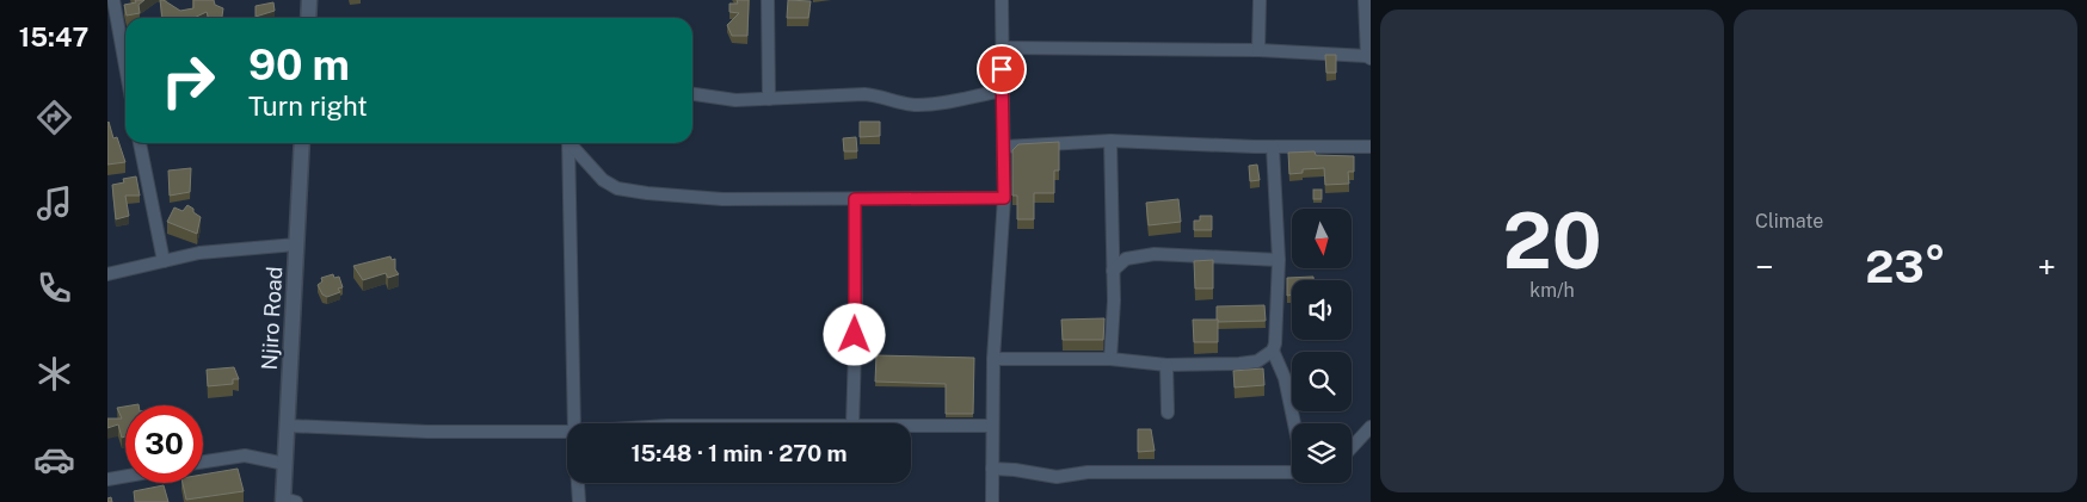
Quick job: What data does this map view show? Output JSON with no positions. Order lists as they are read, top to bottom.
{
  "streets": {
    "street": ["Njiro Road"]
  },
  "north": "bottom",
  "page": {
    "tabs": "15:47",
    "tile": [
      ["20", "km/h"],
      "Climate"
    ],
    "turn": ["90 m", "Turn right"],
    "heat": ["−", "23°", "+"],
    "limit": "30",
    "trip": "15:48 · 1 min · 270 m"
  }
}
